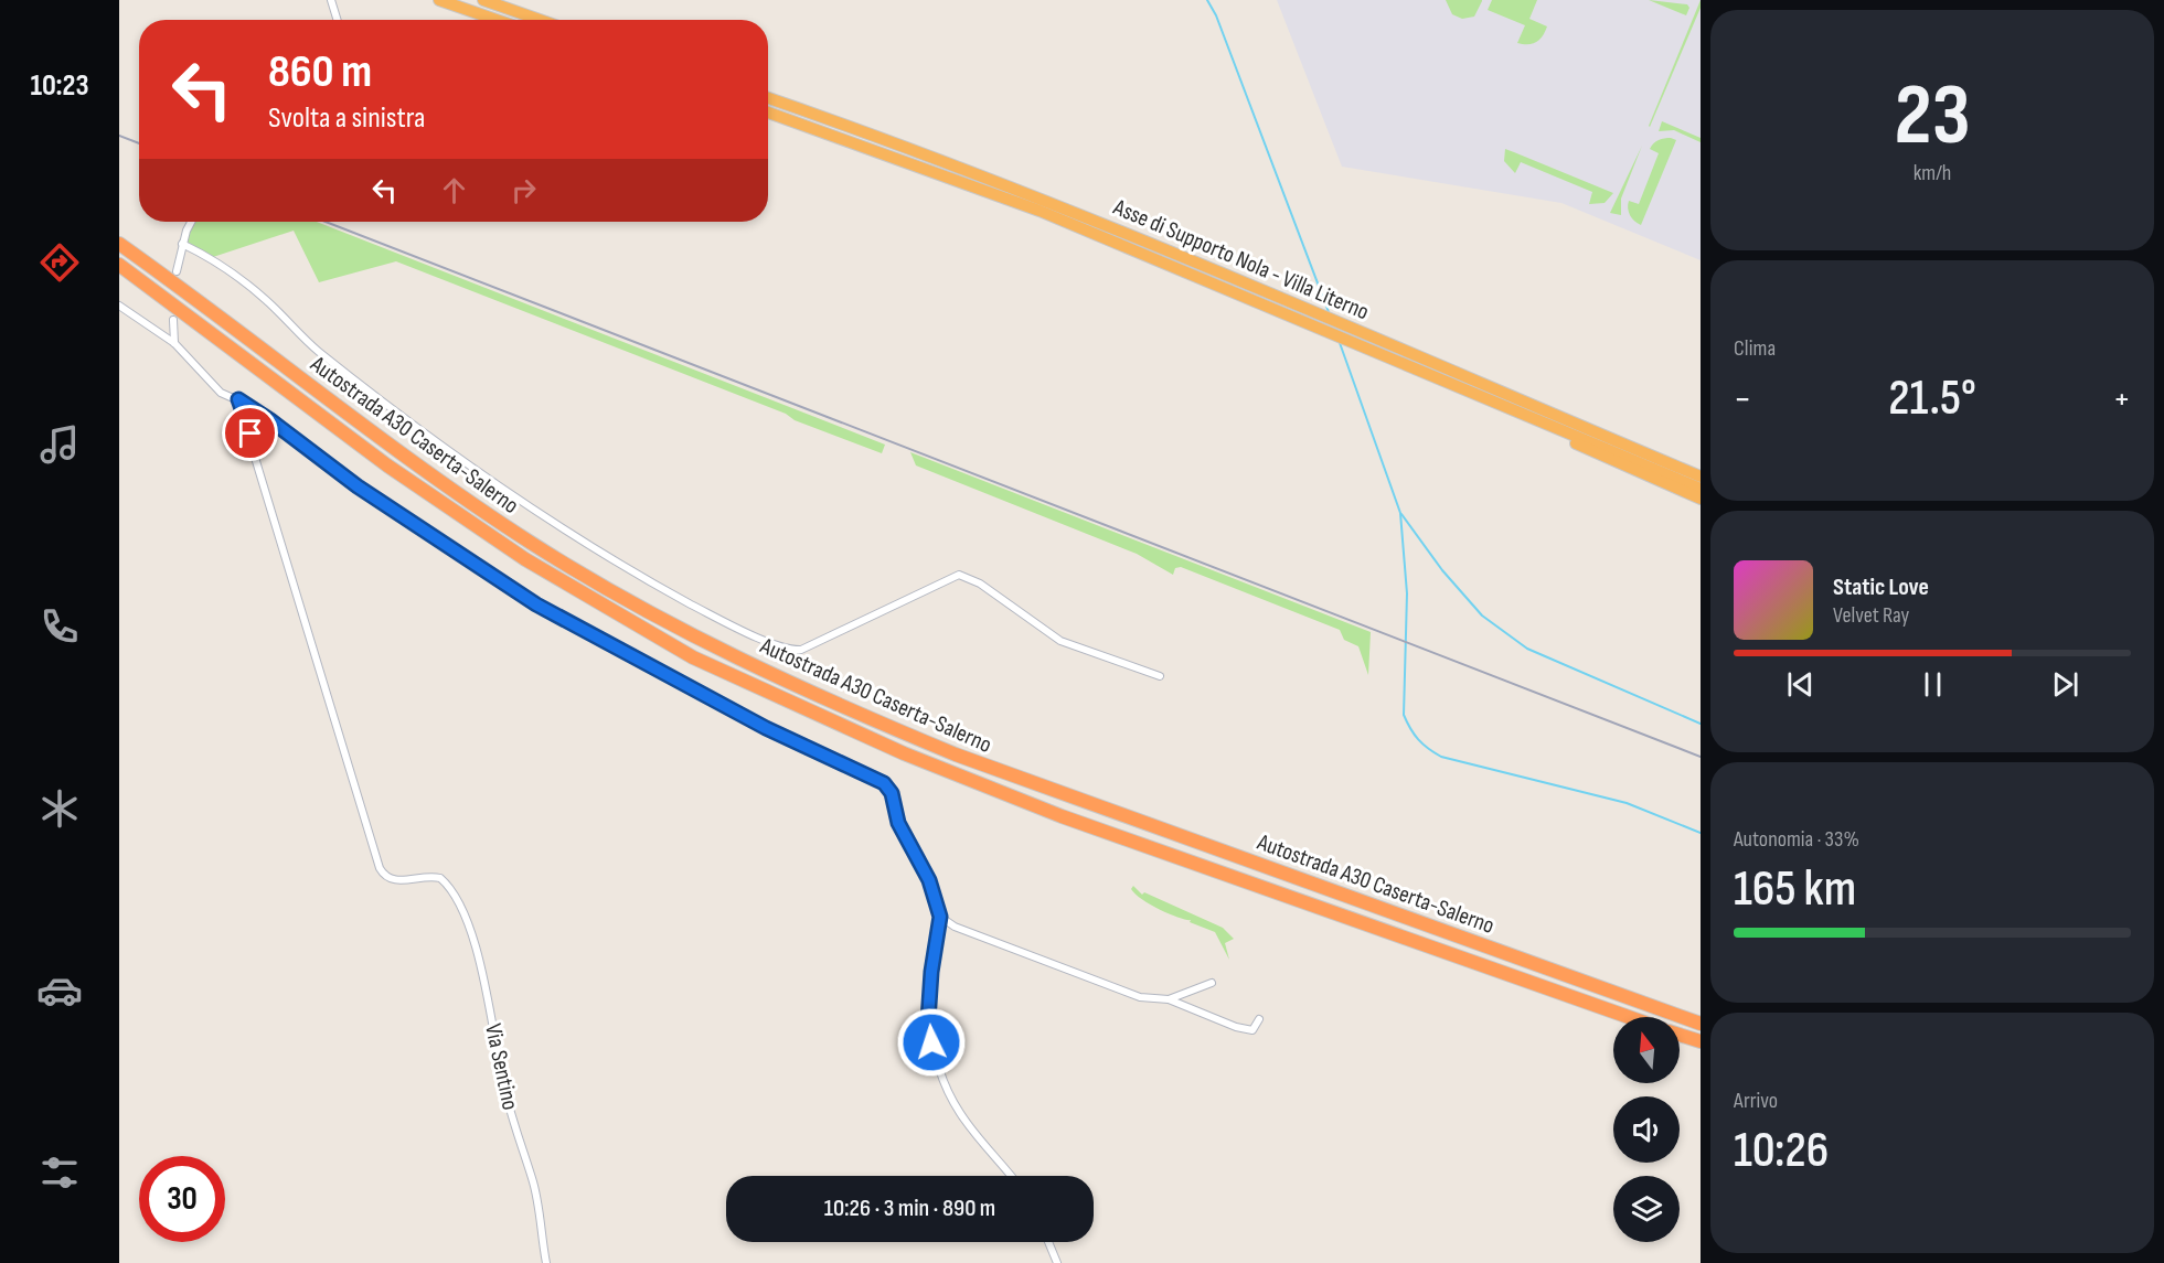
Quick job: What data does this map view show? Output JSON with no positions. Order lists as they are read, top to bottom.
{
  "streets": {
    "highway": ["Asse di Supporto Nola - Villa Literno", "Autostrada A30 Caserta-Salerno"],
    "street": ["Via Sentino"]
  },
  "north": "top",
  "page": {
    "tabs": "10:23",
    "tile": [
      ["23", "km/h"],
      "Clima",
      ["Autonomia · 33%", "165 km"],
      ["Arrivo", "10:26"]
    ],
    "turn": ["860 m", "Svolta a sinistra"],
    "heat": ["−", "21.5°", "+"],
    "song": ["Static Love", "Velvet Ray"],
    "limit": "30",
    "trip": "10:26 · 3 min · 890 m"
  }
}
